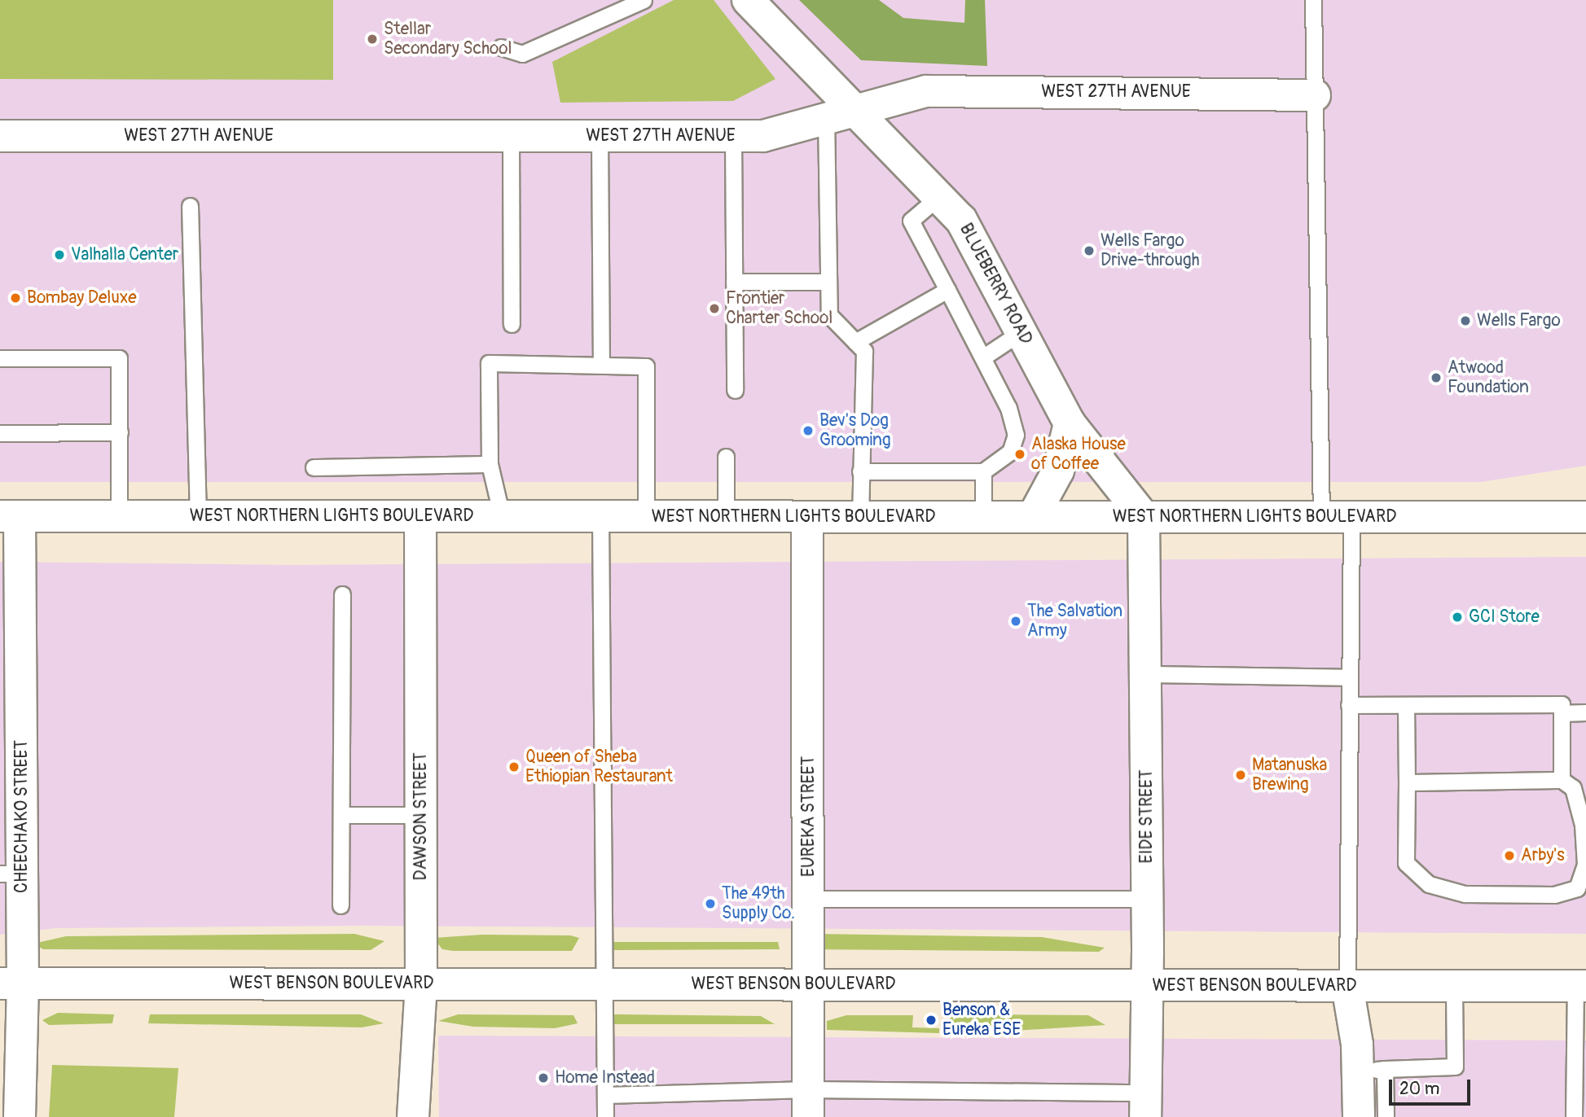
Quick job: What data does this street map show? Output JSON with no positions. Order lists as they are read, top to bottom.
{
  "streets": {
    "street": [
      "WEST 27TH AVENUE",
      "BLUEBERRY ROAD",
      "WEST NORTHERN LIGHTS BOULEVARD",
      "CHEECHAKO STREET",
      "DAWSON STREET",
      "EUREKA STREET",
      "EIDE STREET",
      "WEST BENSON BOULEVARD"
    ]
  },
  "crossings": [
    ["WEST 27TH AVENUE", "BLUEBERRY ROAD"],
    ["BLUEBERRY ROAD", "WEST NORTHERN LIGHTS BOULEVARD"],
    ["BLUEBERRY ROAD", "EIDE STREET"],
    ["WEST NORTHERN LIGHTS BOULEVARD", "CHEECHAKO STREET"],
    ["WEST NORTHERN LIGHTS BOULEVARD", "DAWSON STREET"],
    ["WEST NORTHERN LIGHTS BOULEVARD", "EUREKA STREET"],
    ["WEST NORTHERN LIGHTS BOULEVARD", "EIDE STREET"],
    ["CHEECHAKO STREET", "WEST BENSON BOULEVARD"],
    ["DAWSON STREET", "WEST BENSON BOULEVARD"],
    ["EUREKA STREET", "WEST BENSON BOULEVARD"],
    ["EIDE STREET", "WEST BENSON BOULEVARD"]
  ],
  "places": [
    "Stellar Secondary School",
    "Wells Fargo Drive-through",
    "Valhalla Center",
    "Bombay Deluxe",
    "Frontier Charter School",
    "Wells Fargo",
    "Atwood Foundation",
    "Bev's Dog Grooming",
    "Alaska House of Coffee",
    "GCI Store",
    "The Salvation Army",
    "Queen of Sheba Ethiopian Restaurant",
    "Matanuska Brewing",
    "Arby's",
    "The 49th Supply Co.",
    "Benson & Eureka ESE",
    "Home Instead"
  ],
  "scale_bar": "20 m"
}
